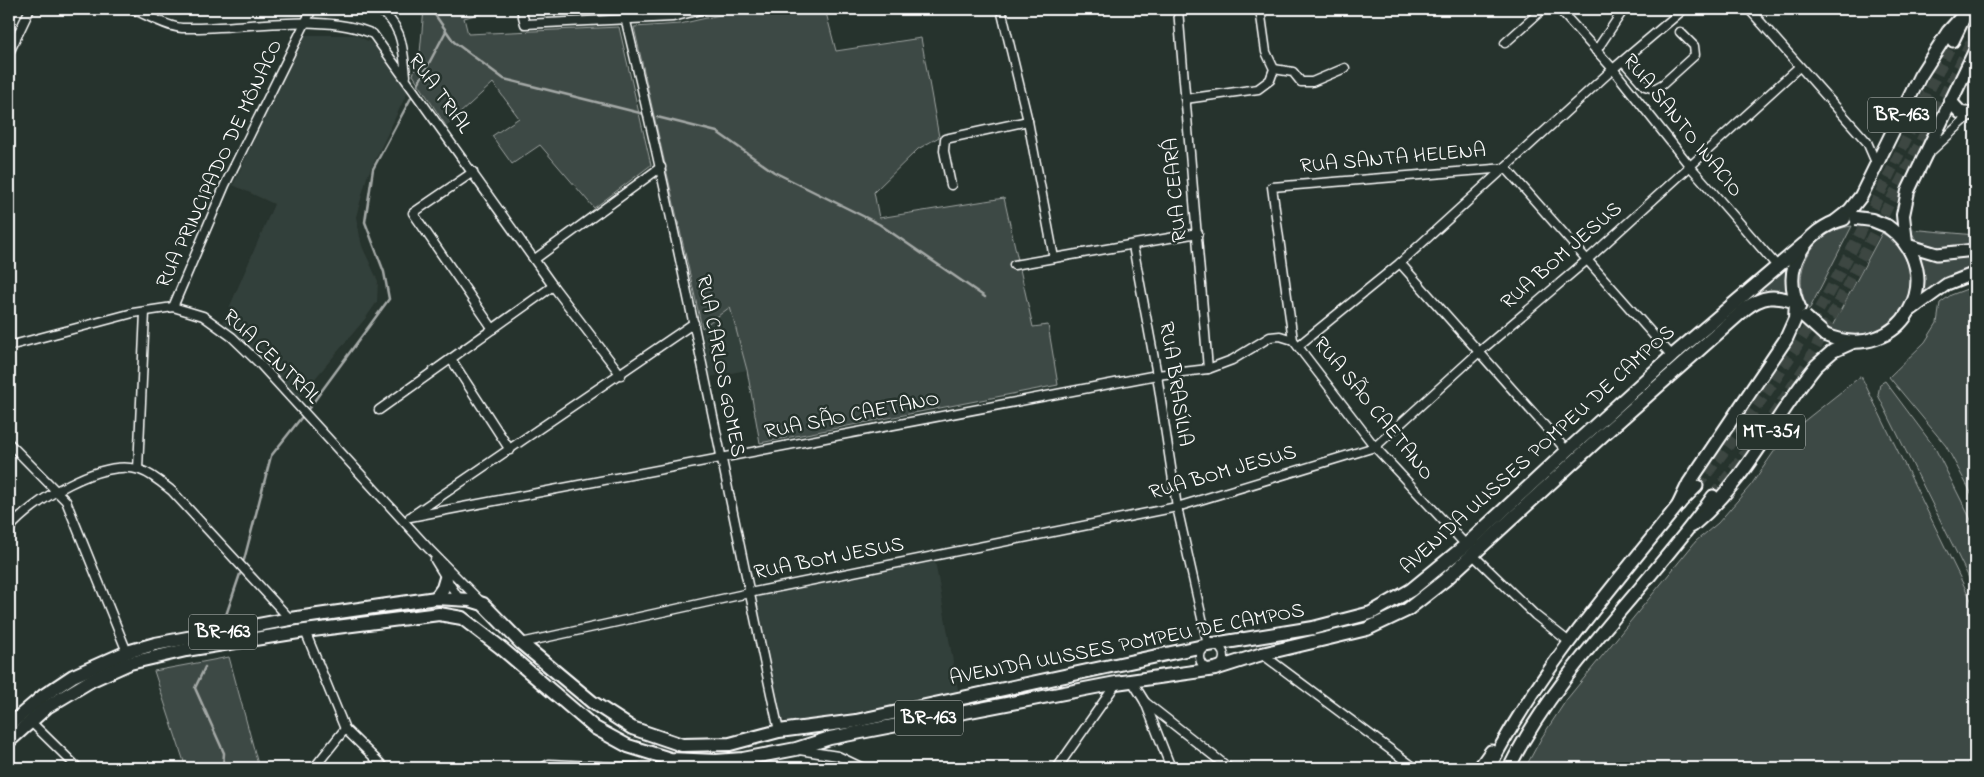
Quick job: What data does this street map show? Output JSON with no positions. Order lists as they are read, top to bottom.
{
  "streets": {
    "main road": ["BR-163", "MT-351", "AVENIDA ULISSES POMPEU DE CAMPOS"],
    "street": [
      "RUA TRIAL",
      "RUA SANTO INACIO",
      "RUA SANTA HELENA",
      "RUA PRINCIPADO DE MÔNACO",
      "RUA CEARÁ",
      "RUA BOM JESUS",
      "RUA CENTRAL",
      "RUA CARLOS GOMES",
      "RUA BRASÍLIA",
      "RUA SÃO CAETANO"
    ]
  },
  "crossings": [
    ["RUA TRIAL", "RUA PRINCIPADO DE MÔNACO"],
    ["BR-163", "RUA CENTRAL"],
    ["BR-163", "MT-351"],
    ["BR-163", "AVENIDA ULISSES POMPEU DE CAMPOS"],
    ["RUA SANTO INACIO", "RUA BOM JESUS"],
    ["RUA SANTO INACIO", "AVENIDA ULISSES POMPEU DE CAMPOS"],
    ["RUA SANTA HELENA", "RUA BOM JESUS"],
    ["RUA SANTA HELENA", "RUA SÃO CAETANO"],
    ["RUA SANTA HELENA", "AVENIDA ULISSES POMPEU DE CAMPOS"],
    ["RUA PRINCIPADO DE MÔNACO", "RUA CENTRAL"],
    ["RUA CEARÁ", "RUA SÃO CAETANO"],
    ["RUA BOM JESUS", "RUA CARLOS GOMES"],
    ["RUA BOM JESUS", "RUA BRASÍLIA"],
    ["RUA BOM JESUS", "RUA SÃO CAETANO"],
    ["RUA BOM JESUS", "AVENIDA ULISSES POMPEU DE CAMPOS"],
    ["RUA CENTRAL", "RUA SÃO CAETANO"],
    ["RUA CENTRAL", "AVENIDA ULISSES POMPEU DE CAMPOS"],
    ["RUA CARLOS GOMES", "RUA SÃO CAETANO"],
    ["RUA CARLOS GOMES", "AVENIDA ULISSES POMPEU DE CAMPOS"],
    ["RUA BRASÍLIA", "RUA SÃO CAETANO"],
    ["RUA BRASÍLIA", "AVENIDA ULISSES POMPEU DE CAMPOS"],
    ["RUA SÃO CAETANO", "MT-351"],
    ["RUA SÃO CAETANO", "AVENIDA ULISSES POMPEU DE CAMPOS"],
    ["MT-351", "AVENIDA ULISSES POMPEU DE CAMPOS"]
  ]
}
